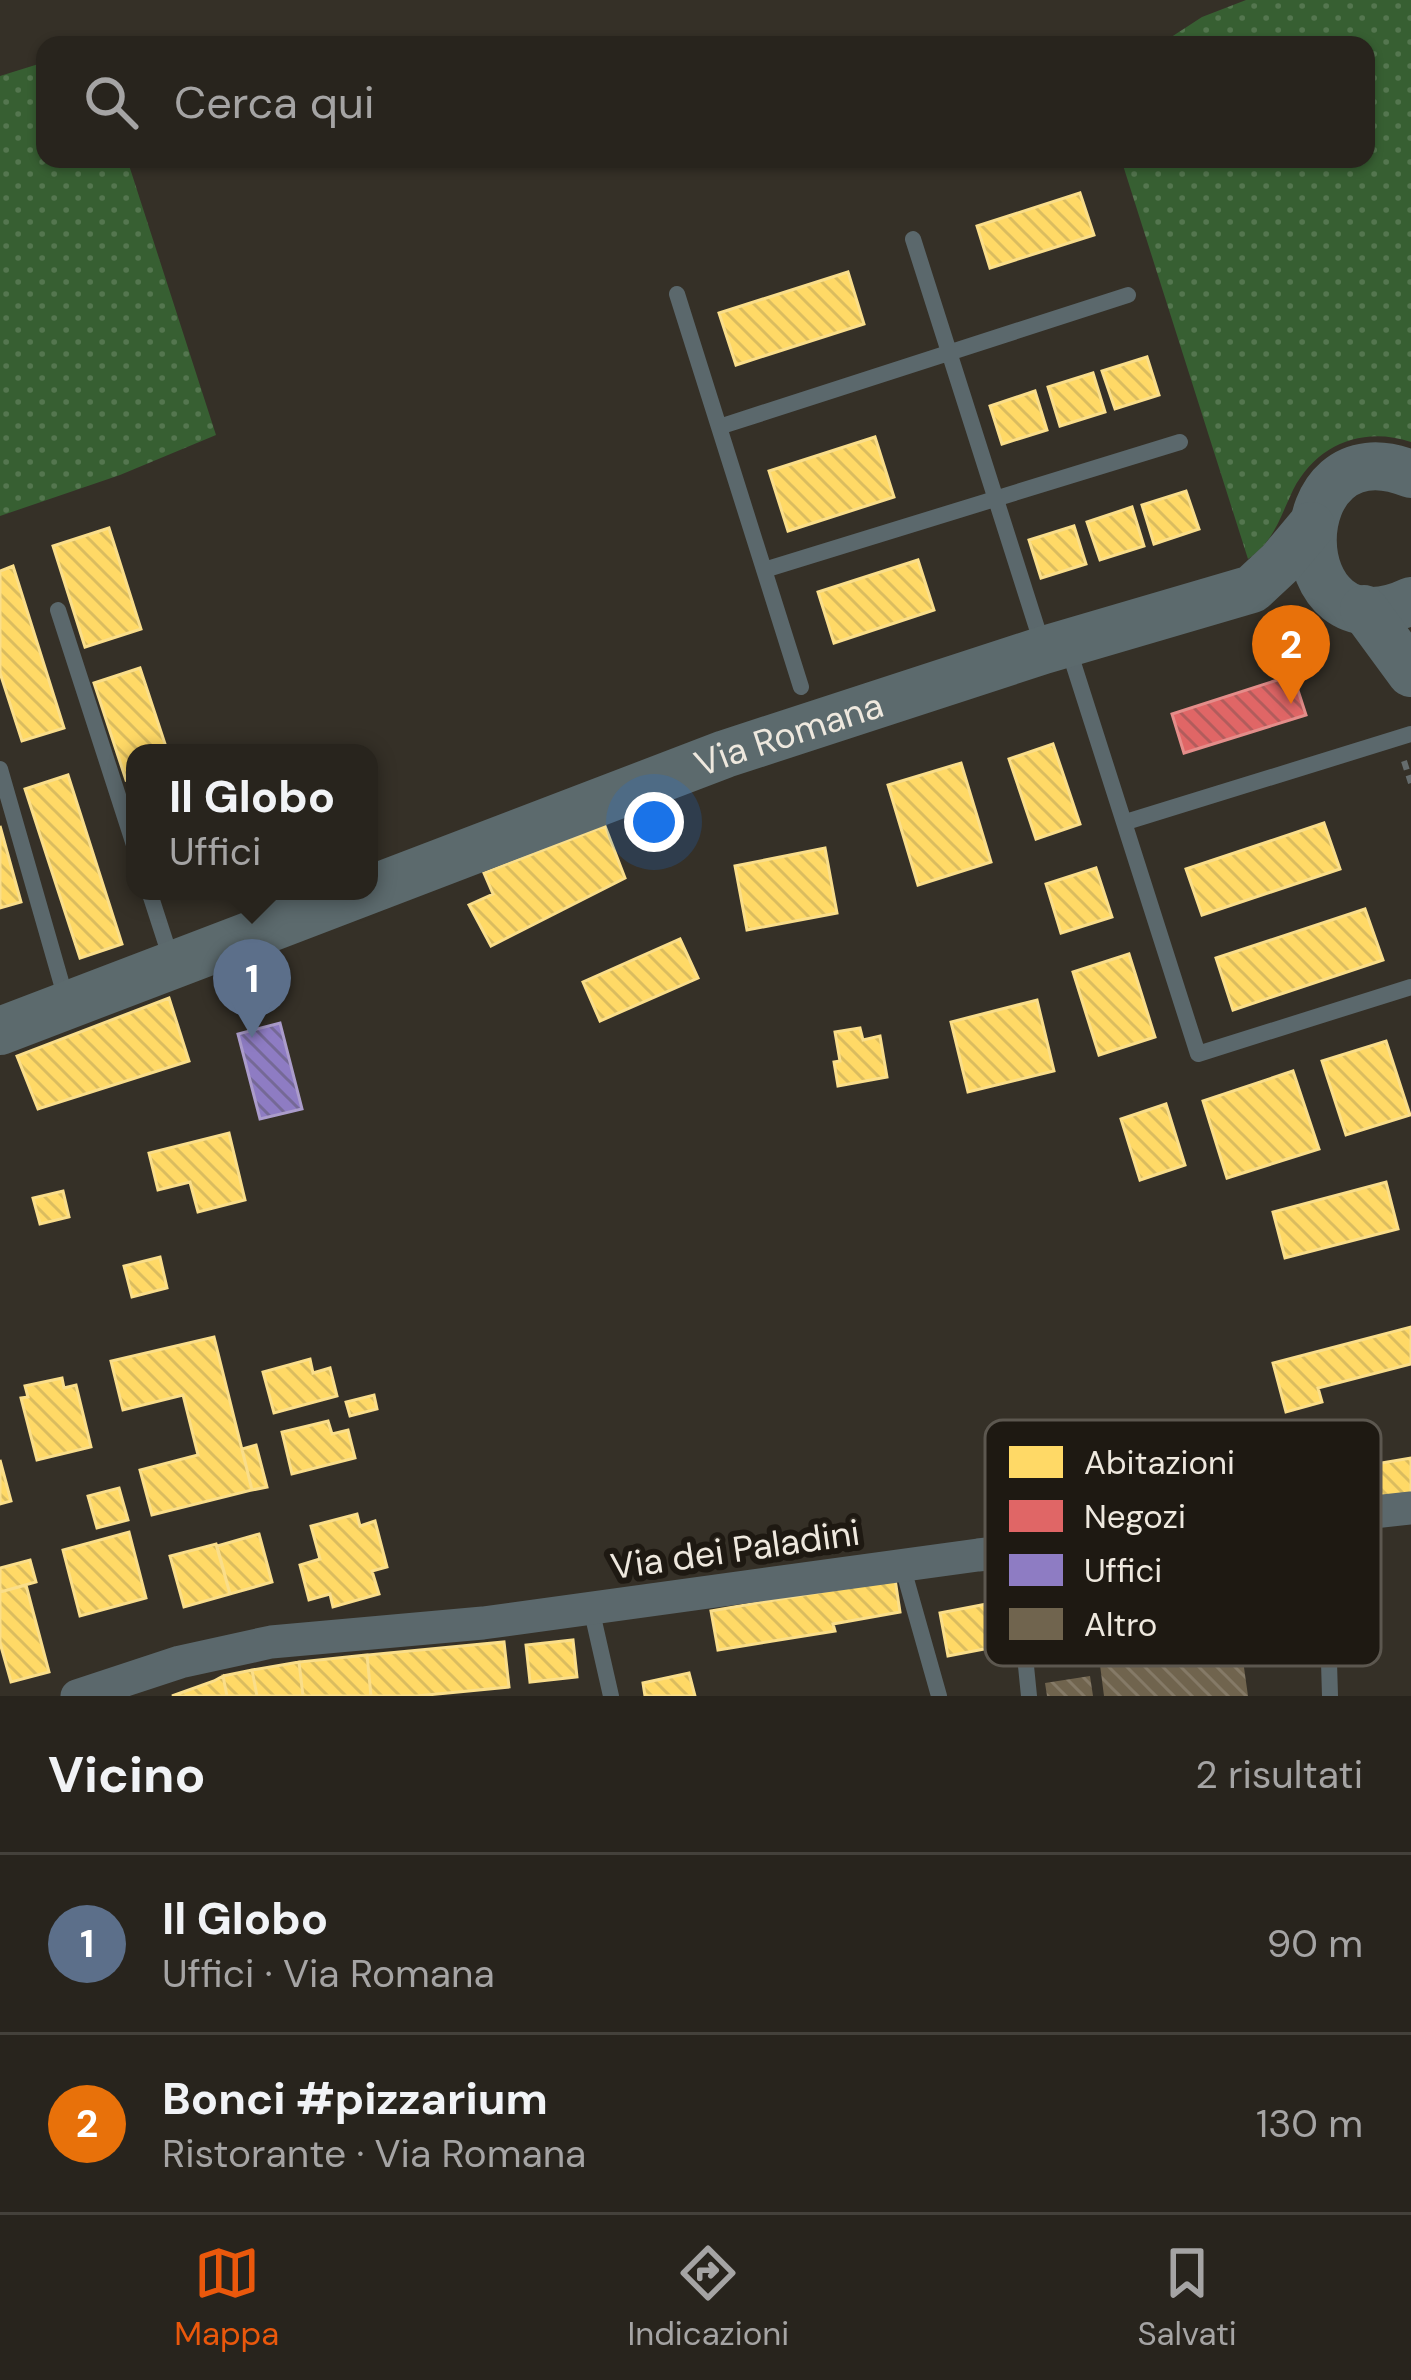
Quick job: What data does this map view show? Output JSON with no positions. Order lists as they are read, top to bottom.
{
  "streets": {
    "main road": ["Via Romana"],
    "street": ["Via dei Paladini"]
  },
  "legend": [
    "Abitazioni",
    "Negozi",
    "Uffici",
    "Altro"
  ],
  "page": {
    "search": "Cerca qui",
    "pins": ["2", "1"],
    "popup": ["Il Globo", "Uffici"],
    "heading": ["Vicino", "2 risultati"],
    "list": [
      {
        "mark": "1",
        "name": "Il Globo",
        "note": "Uffici · Via Romana",
        "value": "90 m"
      },
      {
        "mark": "2",
        "name": "Bonci #pizzarium",
        "note": "Ristorante · Via Romana",
        "value": "130 m"
      }
    ],
    "nav": ["Mappa", "Indicazioni", "Salvati"]
  }
}
